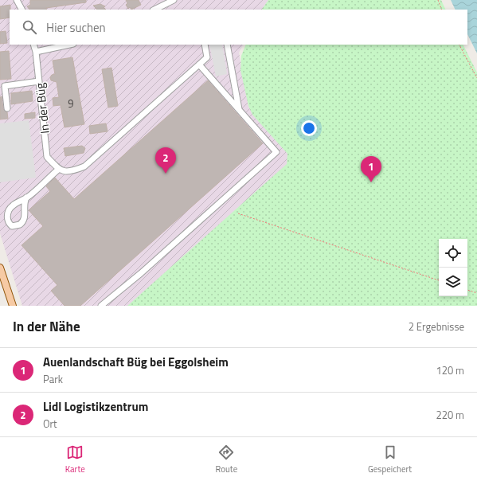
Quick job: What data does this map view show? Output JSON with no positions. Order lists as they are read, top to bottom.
{
  "streets": {
    "street": ["In der Büg"]
  },
  "house_numbers": ["9"],
  "page": {
    "search": "Hier suchen",
    "pins": ["2", "1"],
    "heading": ["In der Nähe", "2 Ergebnisse"],
    "list": [
      {
        "mark": "1",
        "name": "Auenlandschaft Büg bei Eggolsheim",
        "note": "Park",
        "value": "120 m"
      },
      {
        "mark": "2",
        "name": "Lidl Logistikzentrum",
        "note": "Ort",
        "value": "220 m"
      }
    ],
    "nav": ["Karte", "Route", "Gespeichert"]
  }
}
